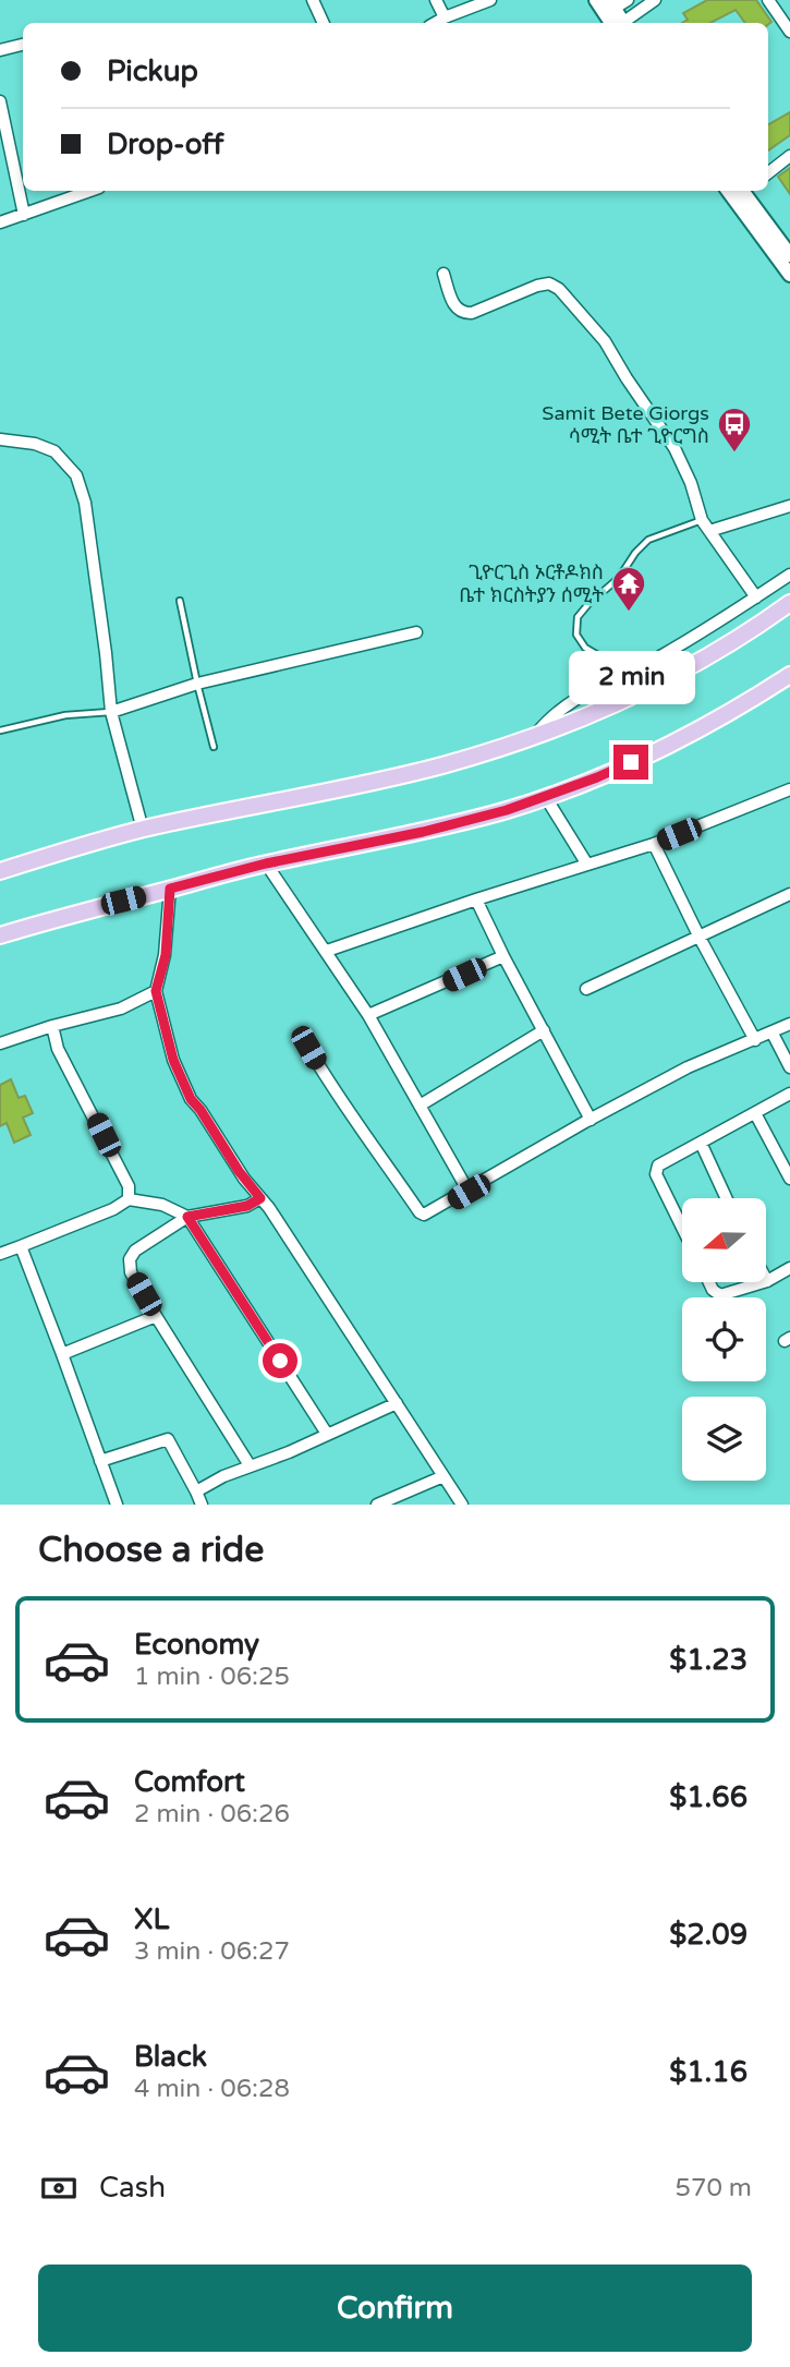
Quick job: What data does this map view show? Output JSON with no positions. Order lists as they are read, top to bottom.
{
  "places": {
    "bus stop": ["Samit Bete Giorgs ሳሚት ቤተ ጊዮርግስ"],
    "temple": ["ጊዮርጊስ ኦርቶዶክስ ቤተ ክርስትያን ሰሚት"]
  },
  "north": "left",
  "page": {
    "banner": ["Pickup", "Drop-off"],
    "bubble": "2 min",
    "heading": "Choose a ride",
    "list": [
      {
        "name": "Economy",
        "note": "1 min · 06:25",
        "value": "$1.23"
      },
      {
        "name": "Comfort",
        "note": "2 min · 06:26",
        "value": "$1.66"
      },
      {
        "name": "XL",
        "note": "3 min · 06:27",
        "value": "$2.09"
      },
      {
        "name": "Black",
        "note": "4 min · 06:28",
        "value": "$1.16"
      }
    ],
    "pay": ["Cash", "570 m"],
    "buttons": "Confirm"
  }
}
